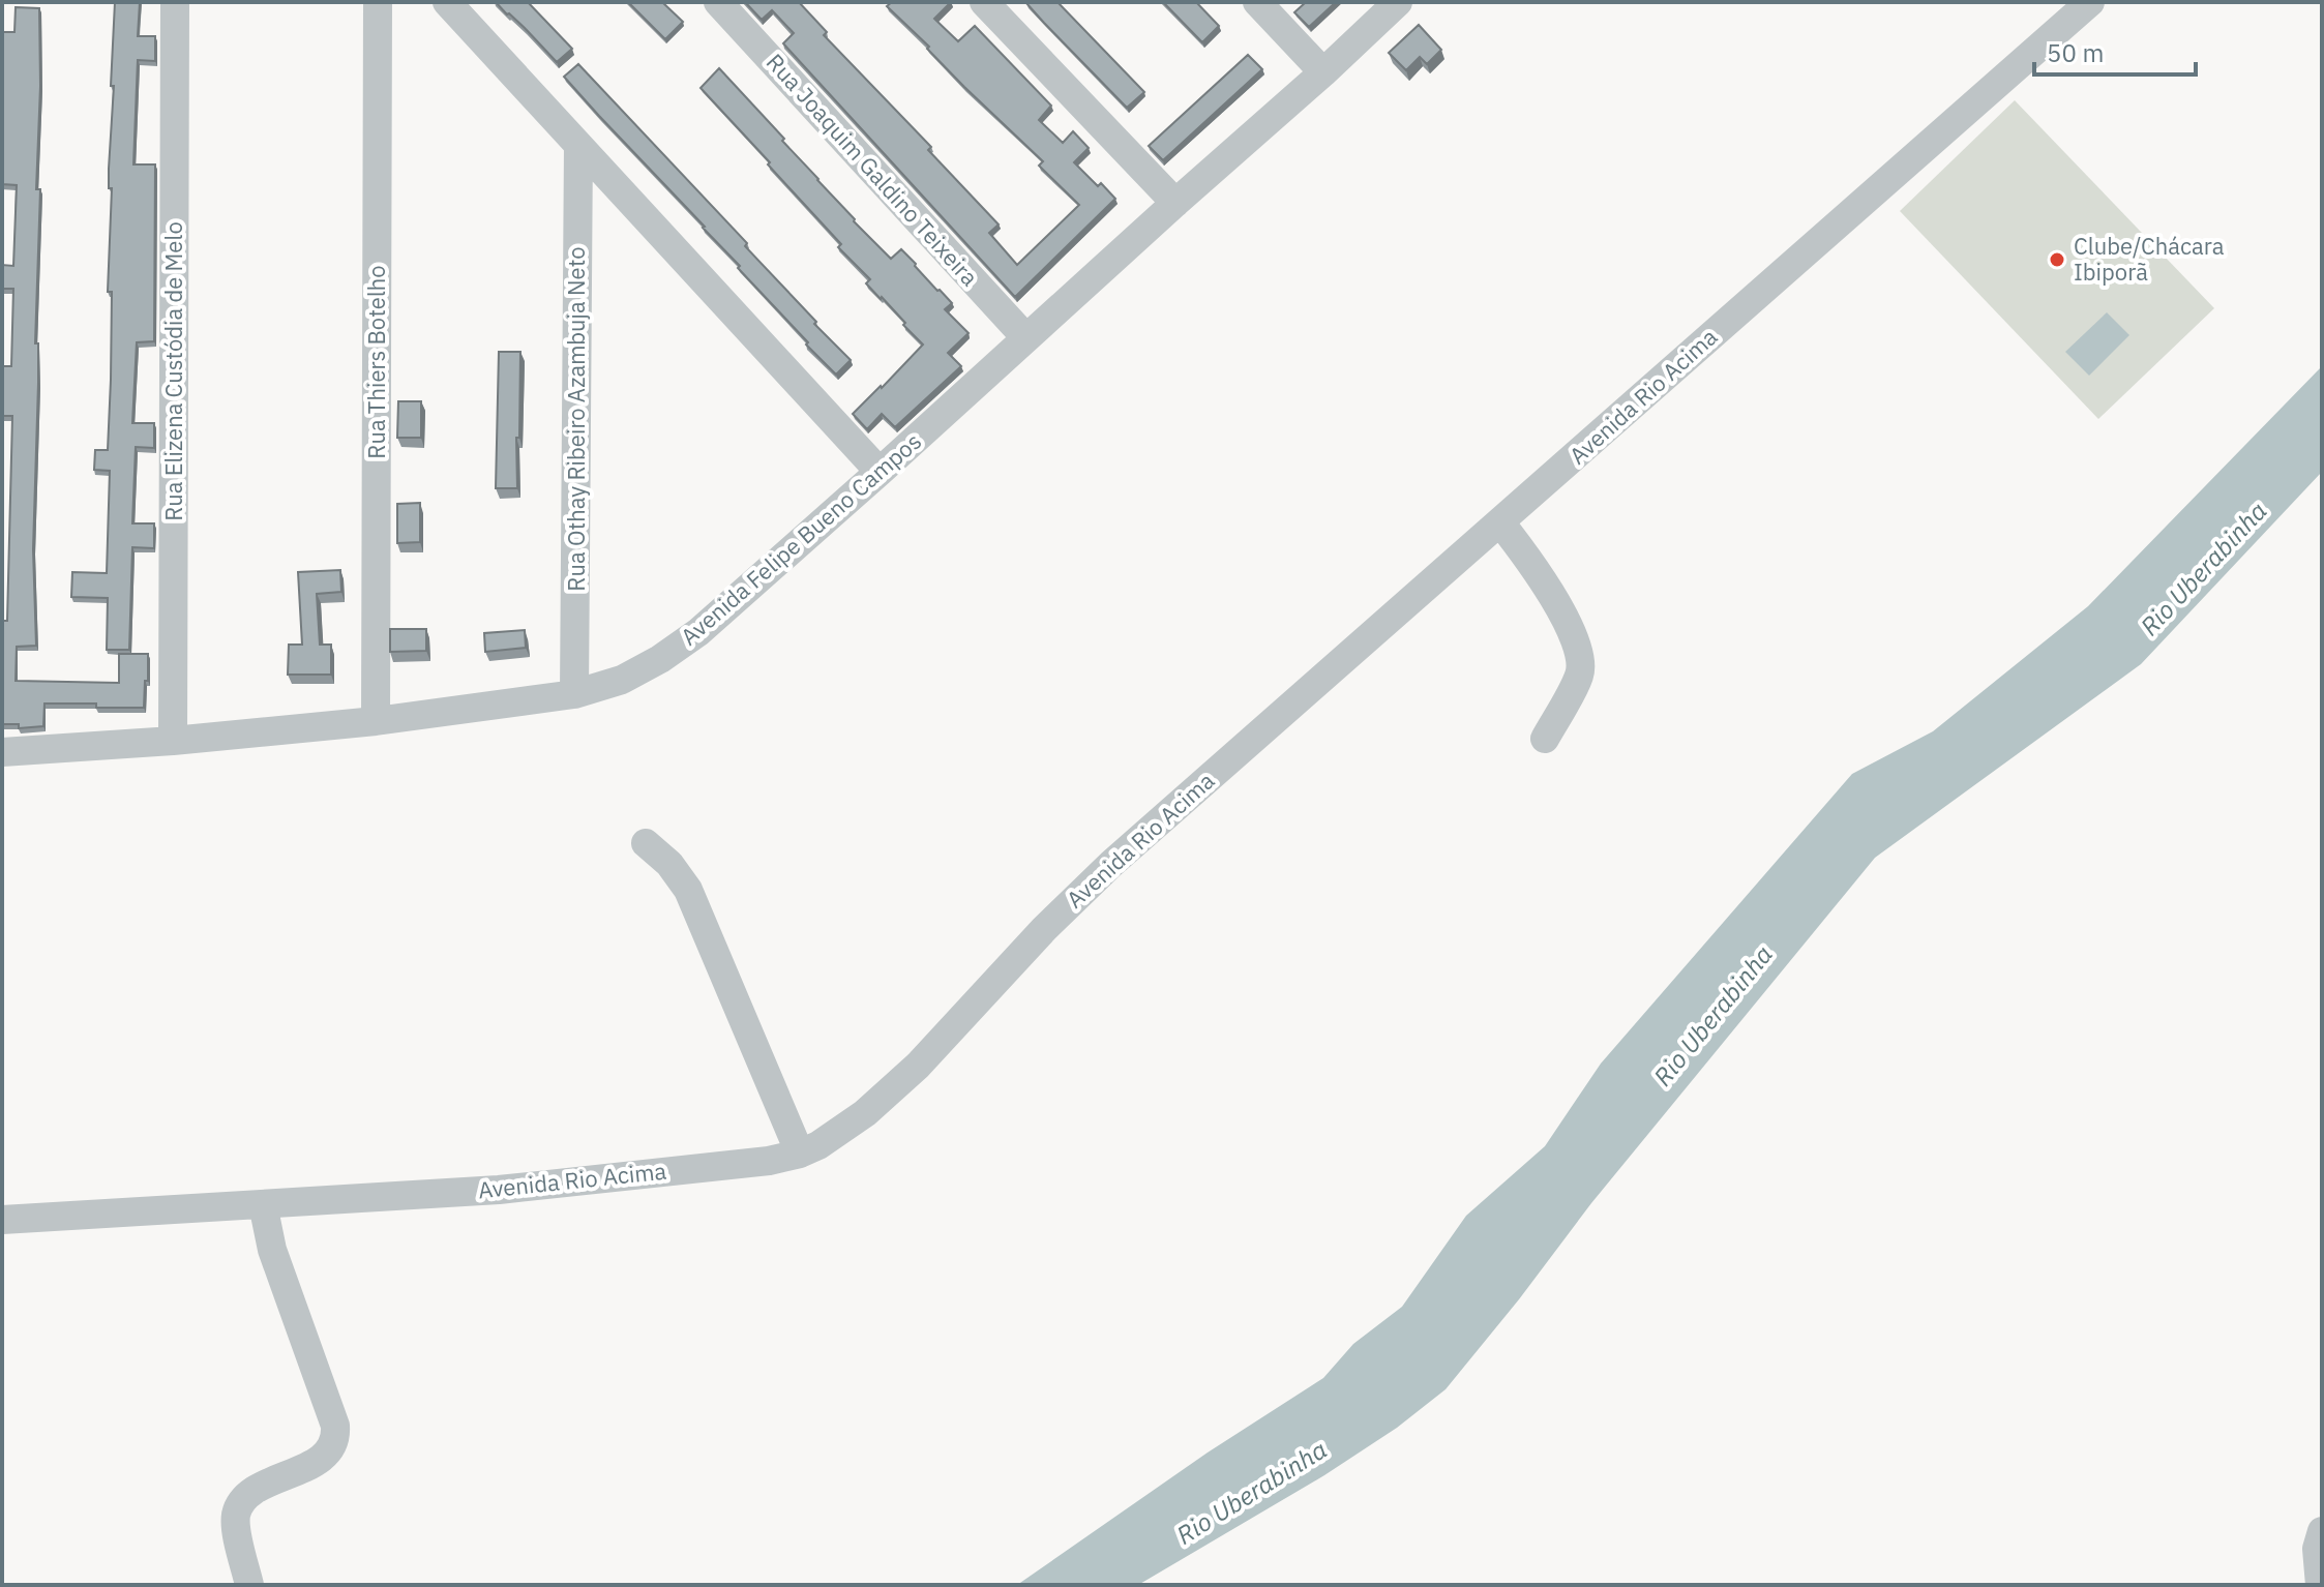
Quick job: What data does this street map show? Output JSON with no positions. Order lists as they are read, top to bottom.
{
  "streets": {
    "street": [
      "Rua Joaquim Galdino Teixeira",
      "Rua Thiers Botelho",
      "Rua Elizena Custódia de Melo",
      "Avenida Rio Acima",
      "Rua Othay Ribeiro Azambuja Neto",
      "Avenida Felipe Bueno Campos"
    ]
  },
  "crossings": [
    ["Rua Joaquim Galdino Teixeira", "Avenida Felipe Bueno Campos"],
    ["Rua Thiers Botelho", "Avenida Felipe Bueno Campos"],
    ["Rua Elizena Custódia de Melo", "Avenida Felipe Bueno Campos"],
    ["Rua Othay Ribeiro Azambuja Neto", "Avenida Felipe Bueno Campos"]
  ],
  "water": ["Rio Uberabinha"],
  "places": ["Clube/Chácara Ibiporã"],
  "scale_bar": "50 m"
}
